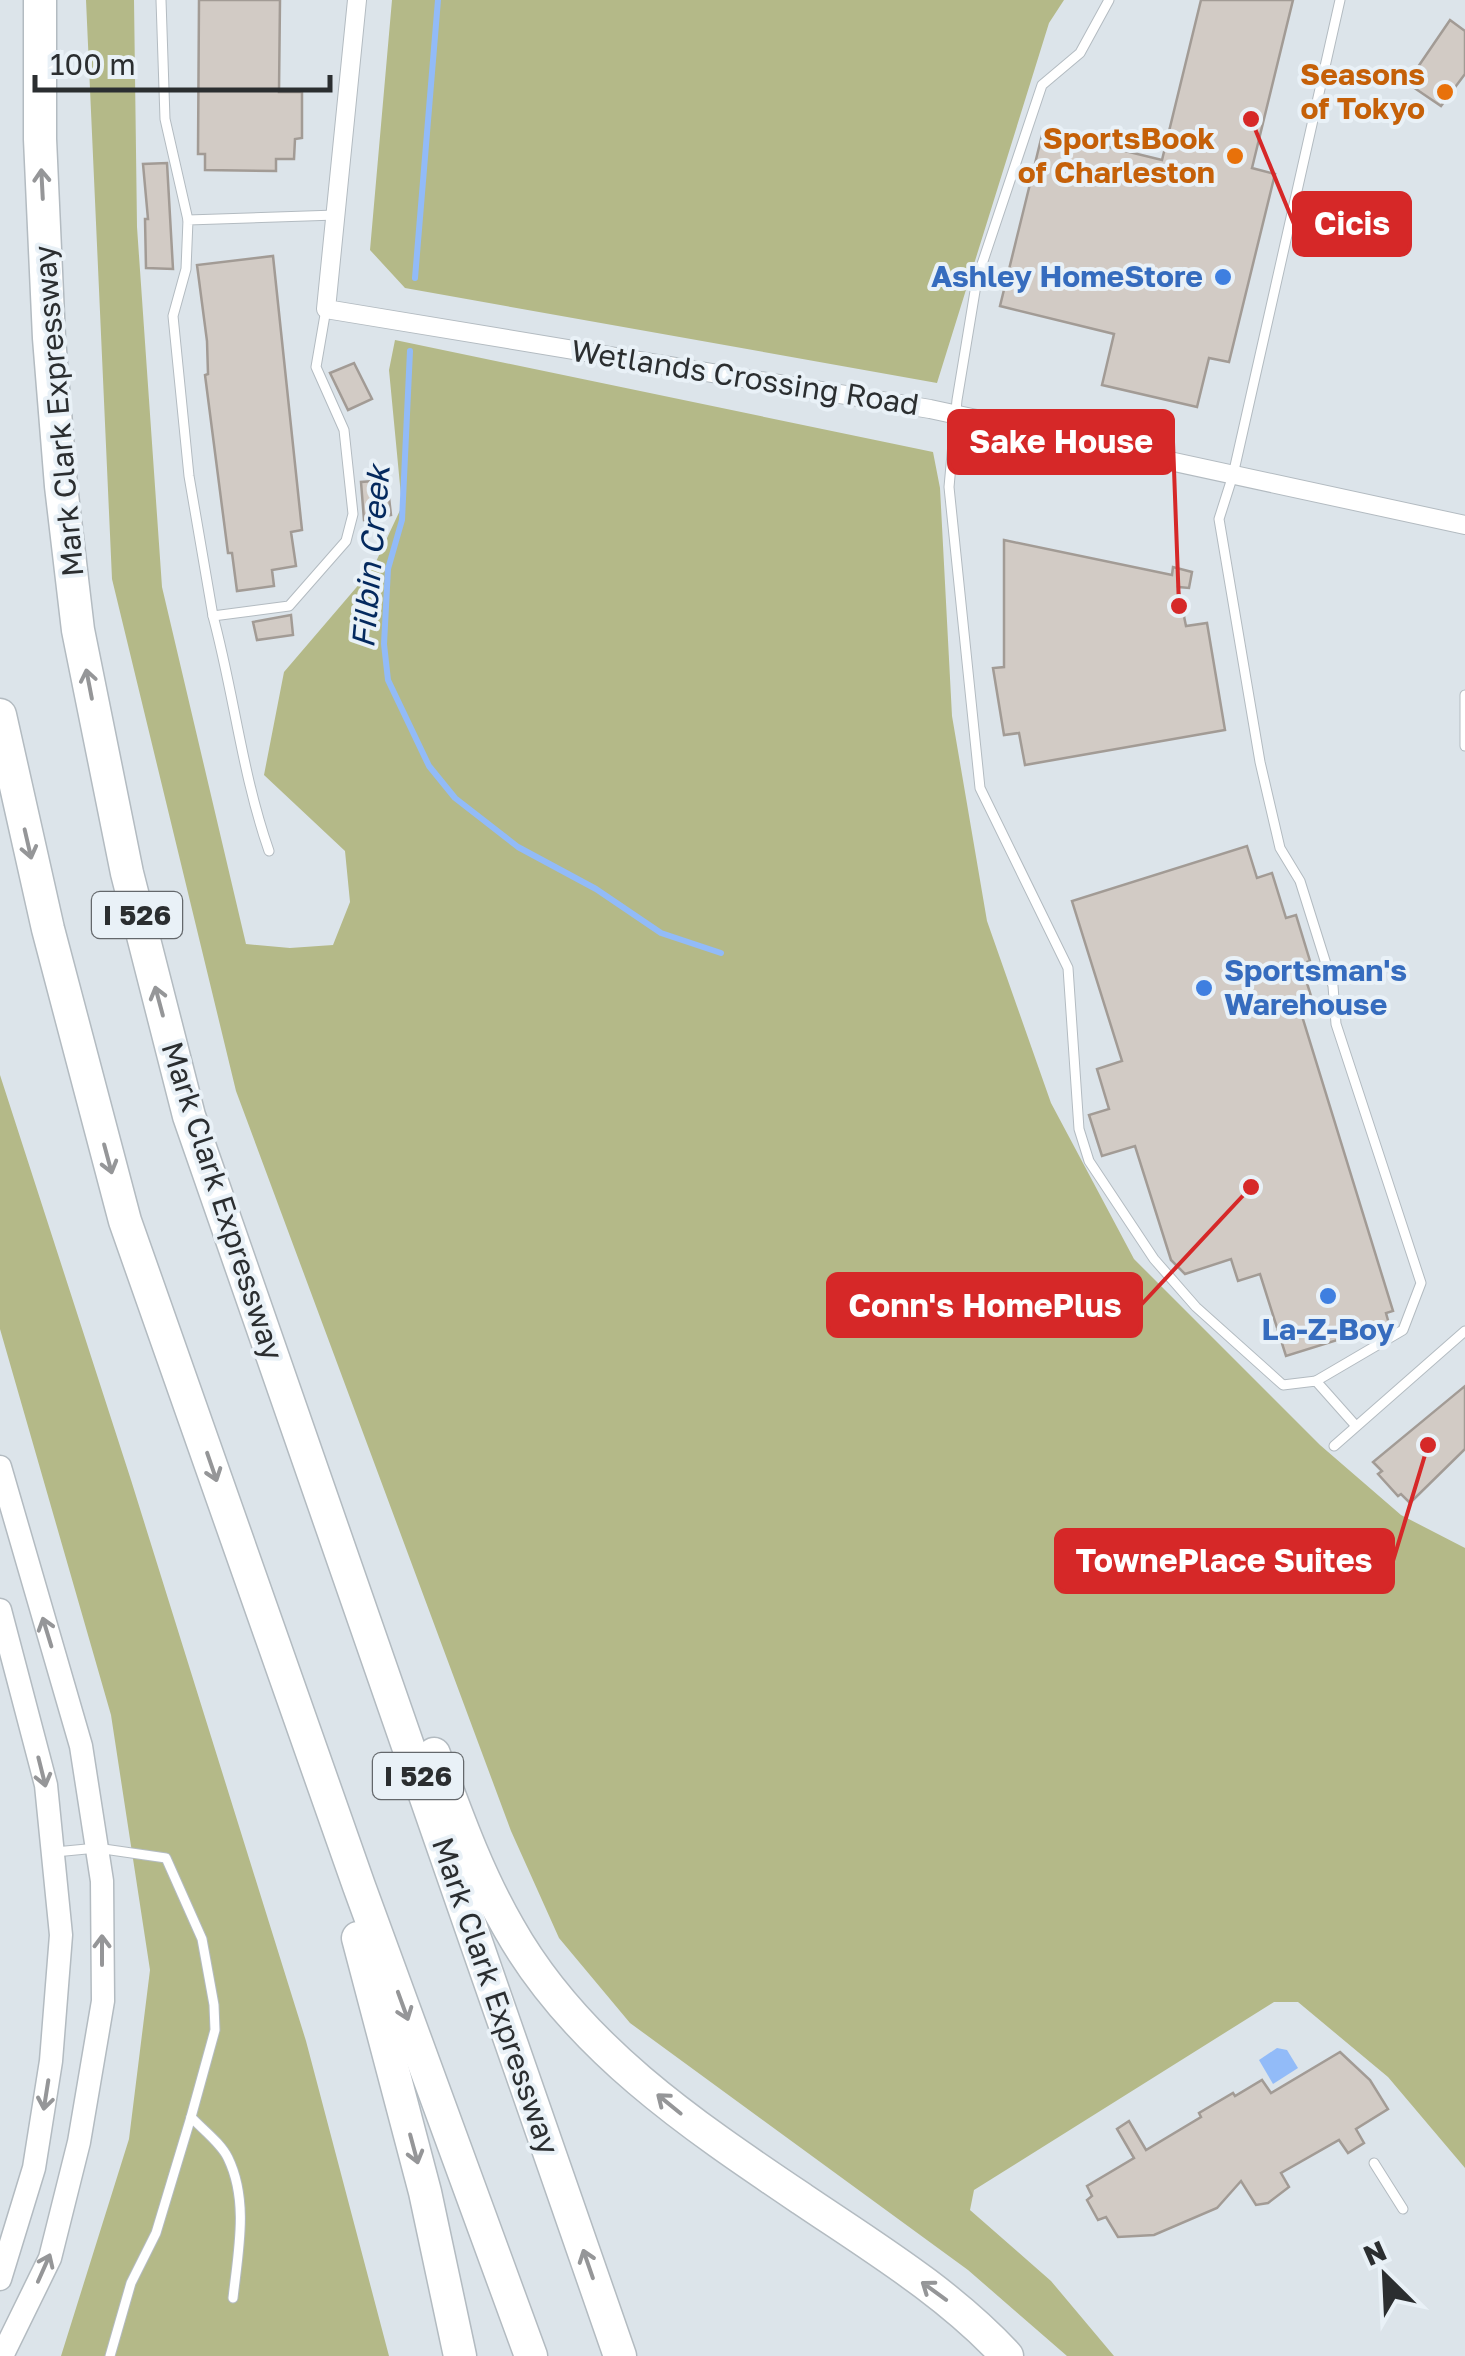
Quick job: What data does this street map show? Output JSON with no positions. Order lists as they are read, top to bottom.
{
  "streets": {
    "highway": ["Mark Clark Expressway", "I 526"],
    "street": ["Wetlands Crossing Road"]
  },
  "water": ["Filbin Creek"],
  "places": [
    "Seasons of Tokyo",
    "Cicis",
    "SportsBook of Charleston",
    "Ashley HomeStore",
    "Sake House",
    "Sportsman's Warehouse",
    "Conn's HomePlus",
    "La-Z-Boy",
    "TownePlace Suites"
  ],
  "scale_bar": "100 m",
  "north": "top left"
}
